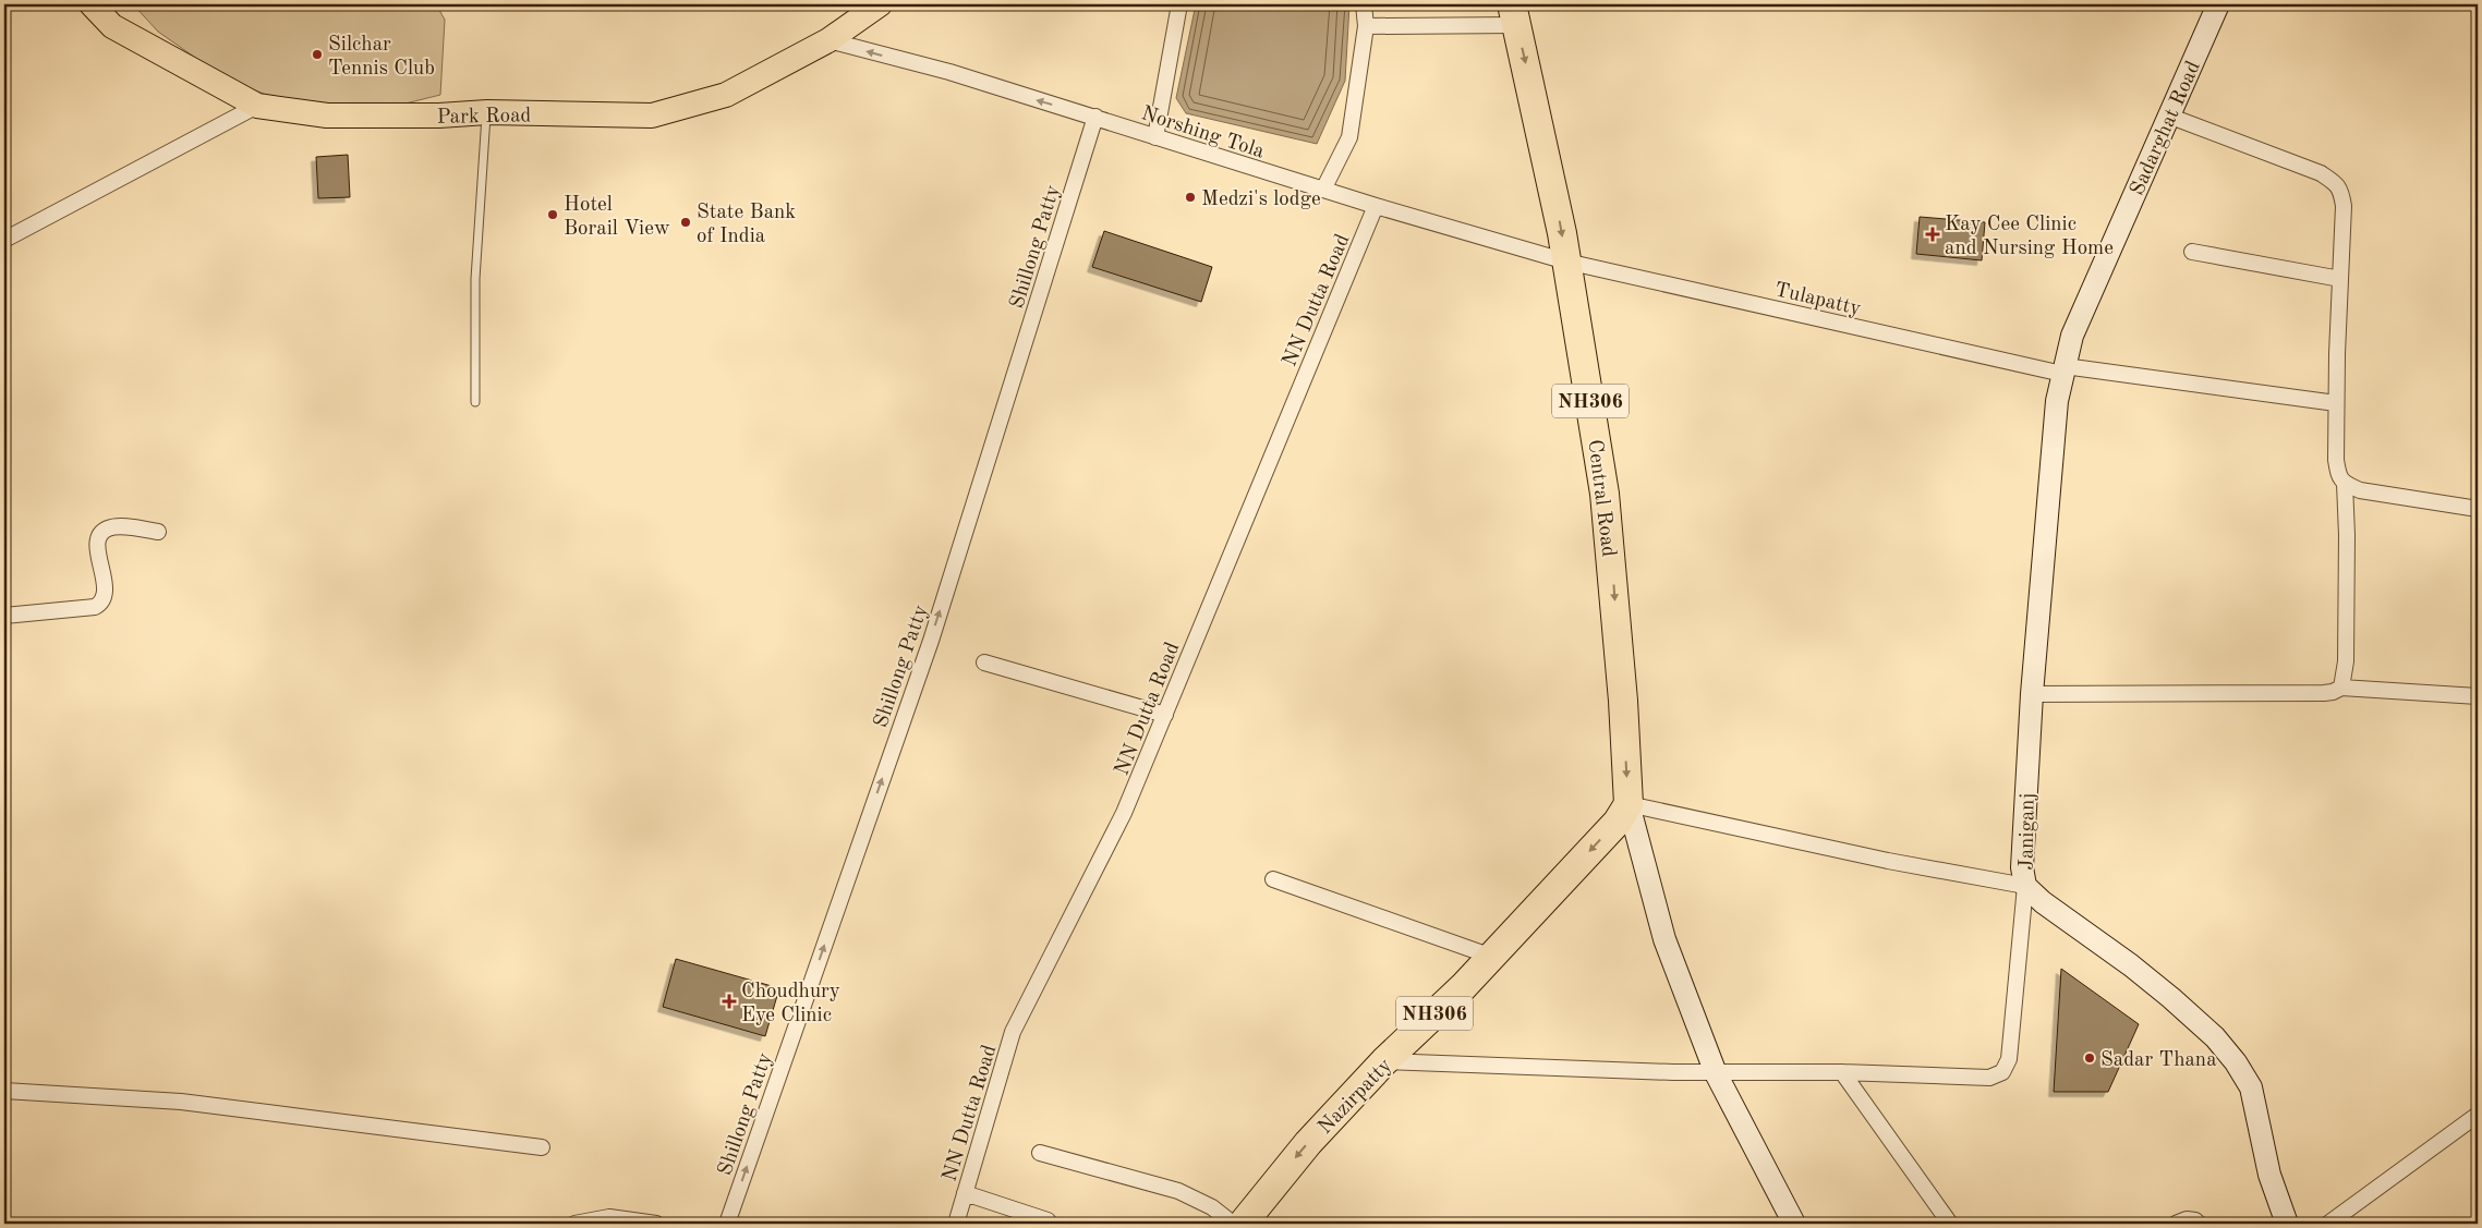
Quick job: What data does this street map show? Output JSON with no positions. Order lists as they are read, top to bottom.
{
  "streets": {
    "highway": ["NH306", "Central Road", "Nazirpatty"],
    "main road": ["Park Road"],
    "street": [
      "Sadarghat Road",
      "Norshing Tola",
      "Shillong Patty",
      "Tulapatty",
      "NN Dutta Road",
      "Janiganj"
    ]
  },
  "crossings": [
    ["Park Road", "Norshing Tola"],
    ["Sadarghat Road", "Tulapatty"],
    ["Sadarghat Road", "Janiganj"],
    ["Norshing Tola", "Shillong Patty"],
    ["Norshing Tola", "Tulapatty"],
    ["Norshing Tola", "NN Dutta Road"],
    ["Norshing Tola", "Central Road"],
    ["Tulapatty", "Central Road"],
    ["Tulapatty", "Janiganj"],
    ["Central Road", "Janiganj"],
    ["Central Road", "Nazirpatty"],
    ["Janiganj", "Nazirpatty"]
  ],
  "one_way": [
    "Norshing Tola",
    "Shillong Patty",
    "Central Road",
    "Nazirpatty"
  ],
  "places": {
    "other": [
      "Silchar Tennis Club",
      "Medzi's lodge",
      "Hotel Borail View",
      "State Bank of India",
      "Sadar Thana"
    ],
    "health": ["Kay Cee Clinic and Nursing Home", "Choudhury Eye Clinic"]
  }
}
